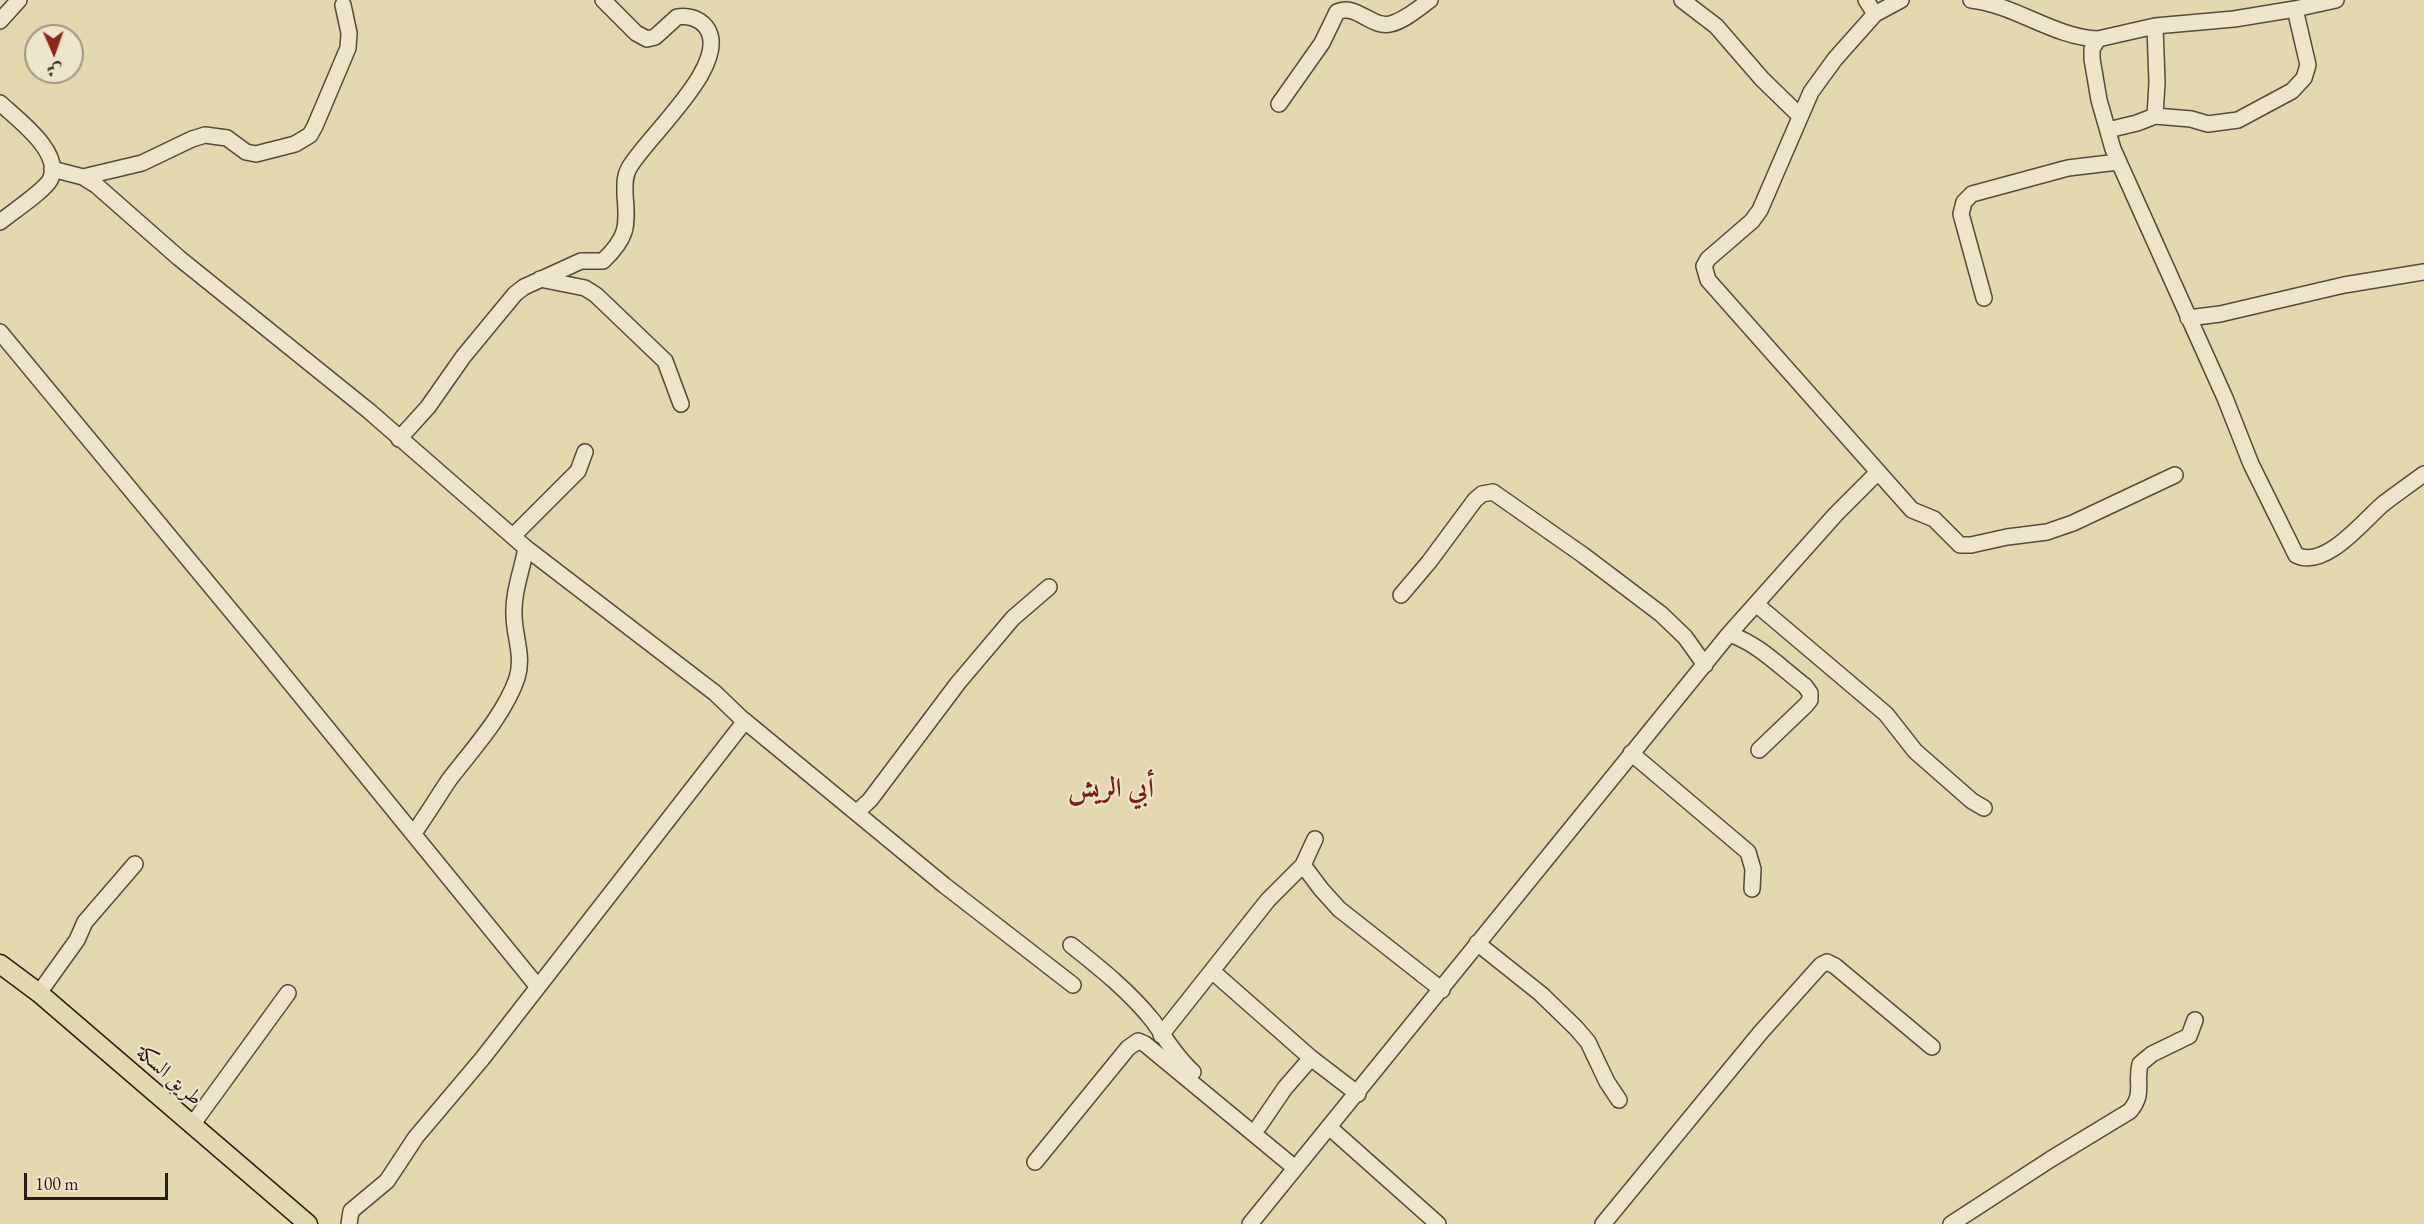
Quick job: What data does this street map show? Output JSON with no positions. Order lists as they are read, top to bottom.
{
  "streets": {
    "main road": ["طريق السكة"]
  },
  "districts": ["أبي الريش"],
  "scale_bar": "100 m",
  "north": "bottom"
}
